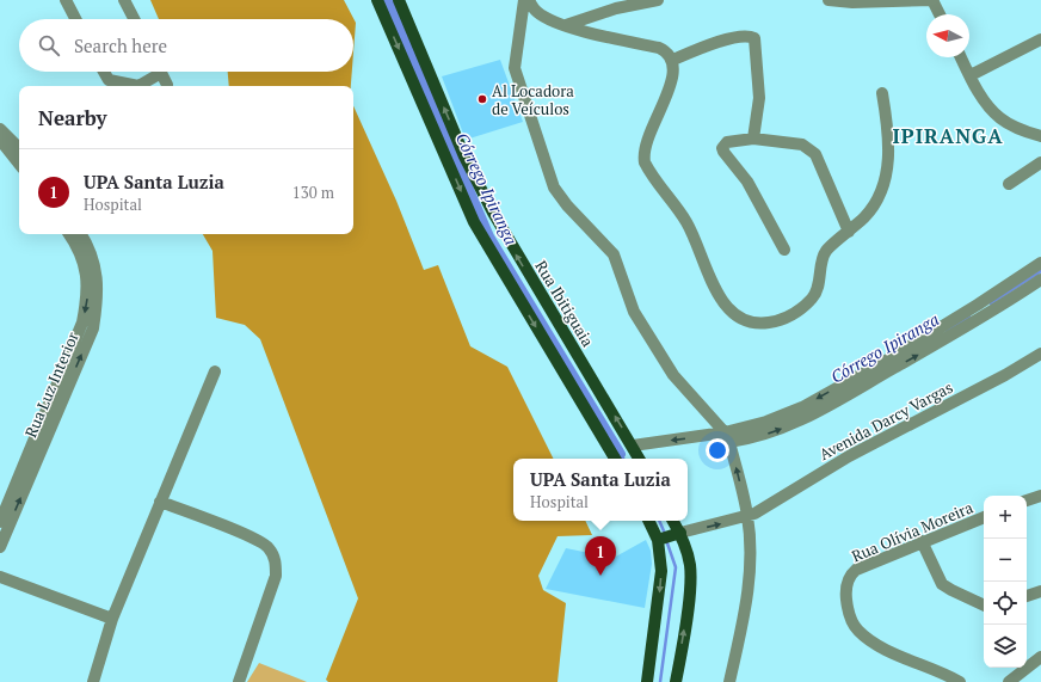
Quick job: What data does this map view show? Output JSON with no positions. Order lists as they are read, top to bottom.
{
  "streets": {
    "main road": ["Rua Ibitiguaia"],
    "street": ["Rua Luz Interior", "Avenida Darcy Vargas", "Rua Olívia Moreira"]
  },
  "districts": ["IPIRANGA"],
  "water": ["Córrego Ipiranga"],
  "places": ["Al Locadora de Veículos"],
  "north": "left",
  "page": {
    "search": "Search here",
    "heading": "Nearby",
    "list": [
      {
        "mark": "1",
        "name": "UPA Santa Luzia",
        "note": "Hospital",
        "value": "130 m"
      }
    ],
    "popup": ["UPA Santa Luzia", "Hospital"],
    "map_buttons": ["+", "−"],
    "pins": "1"
  }
}
